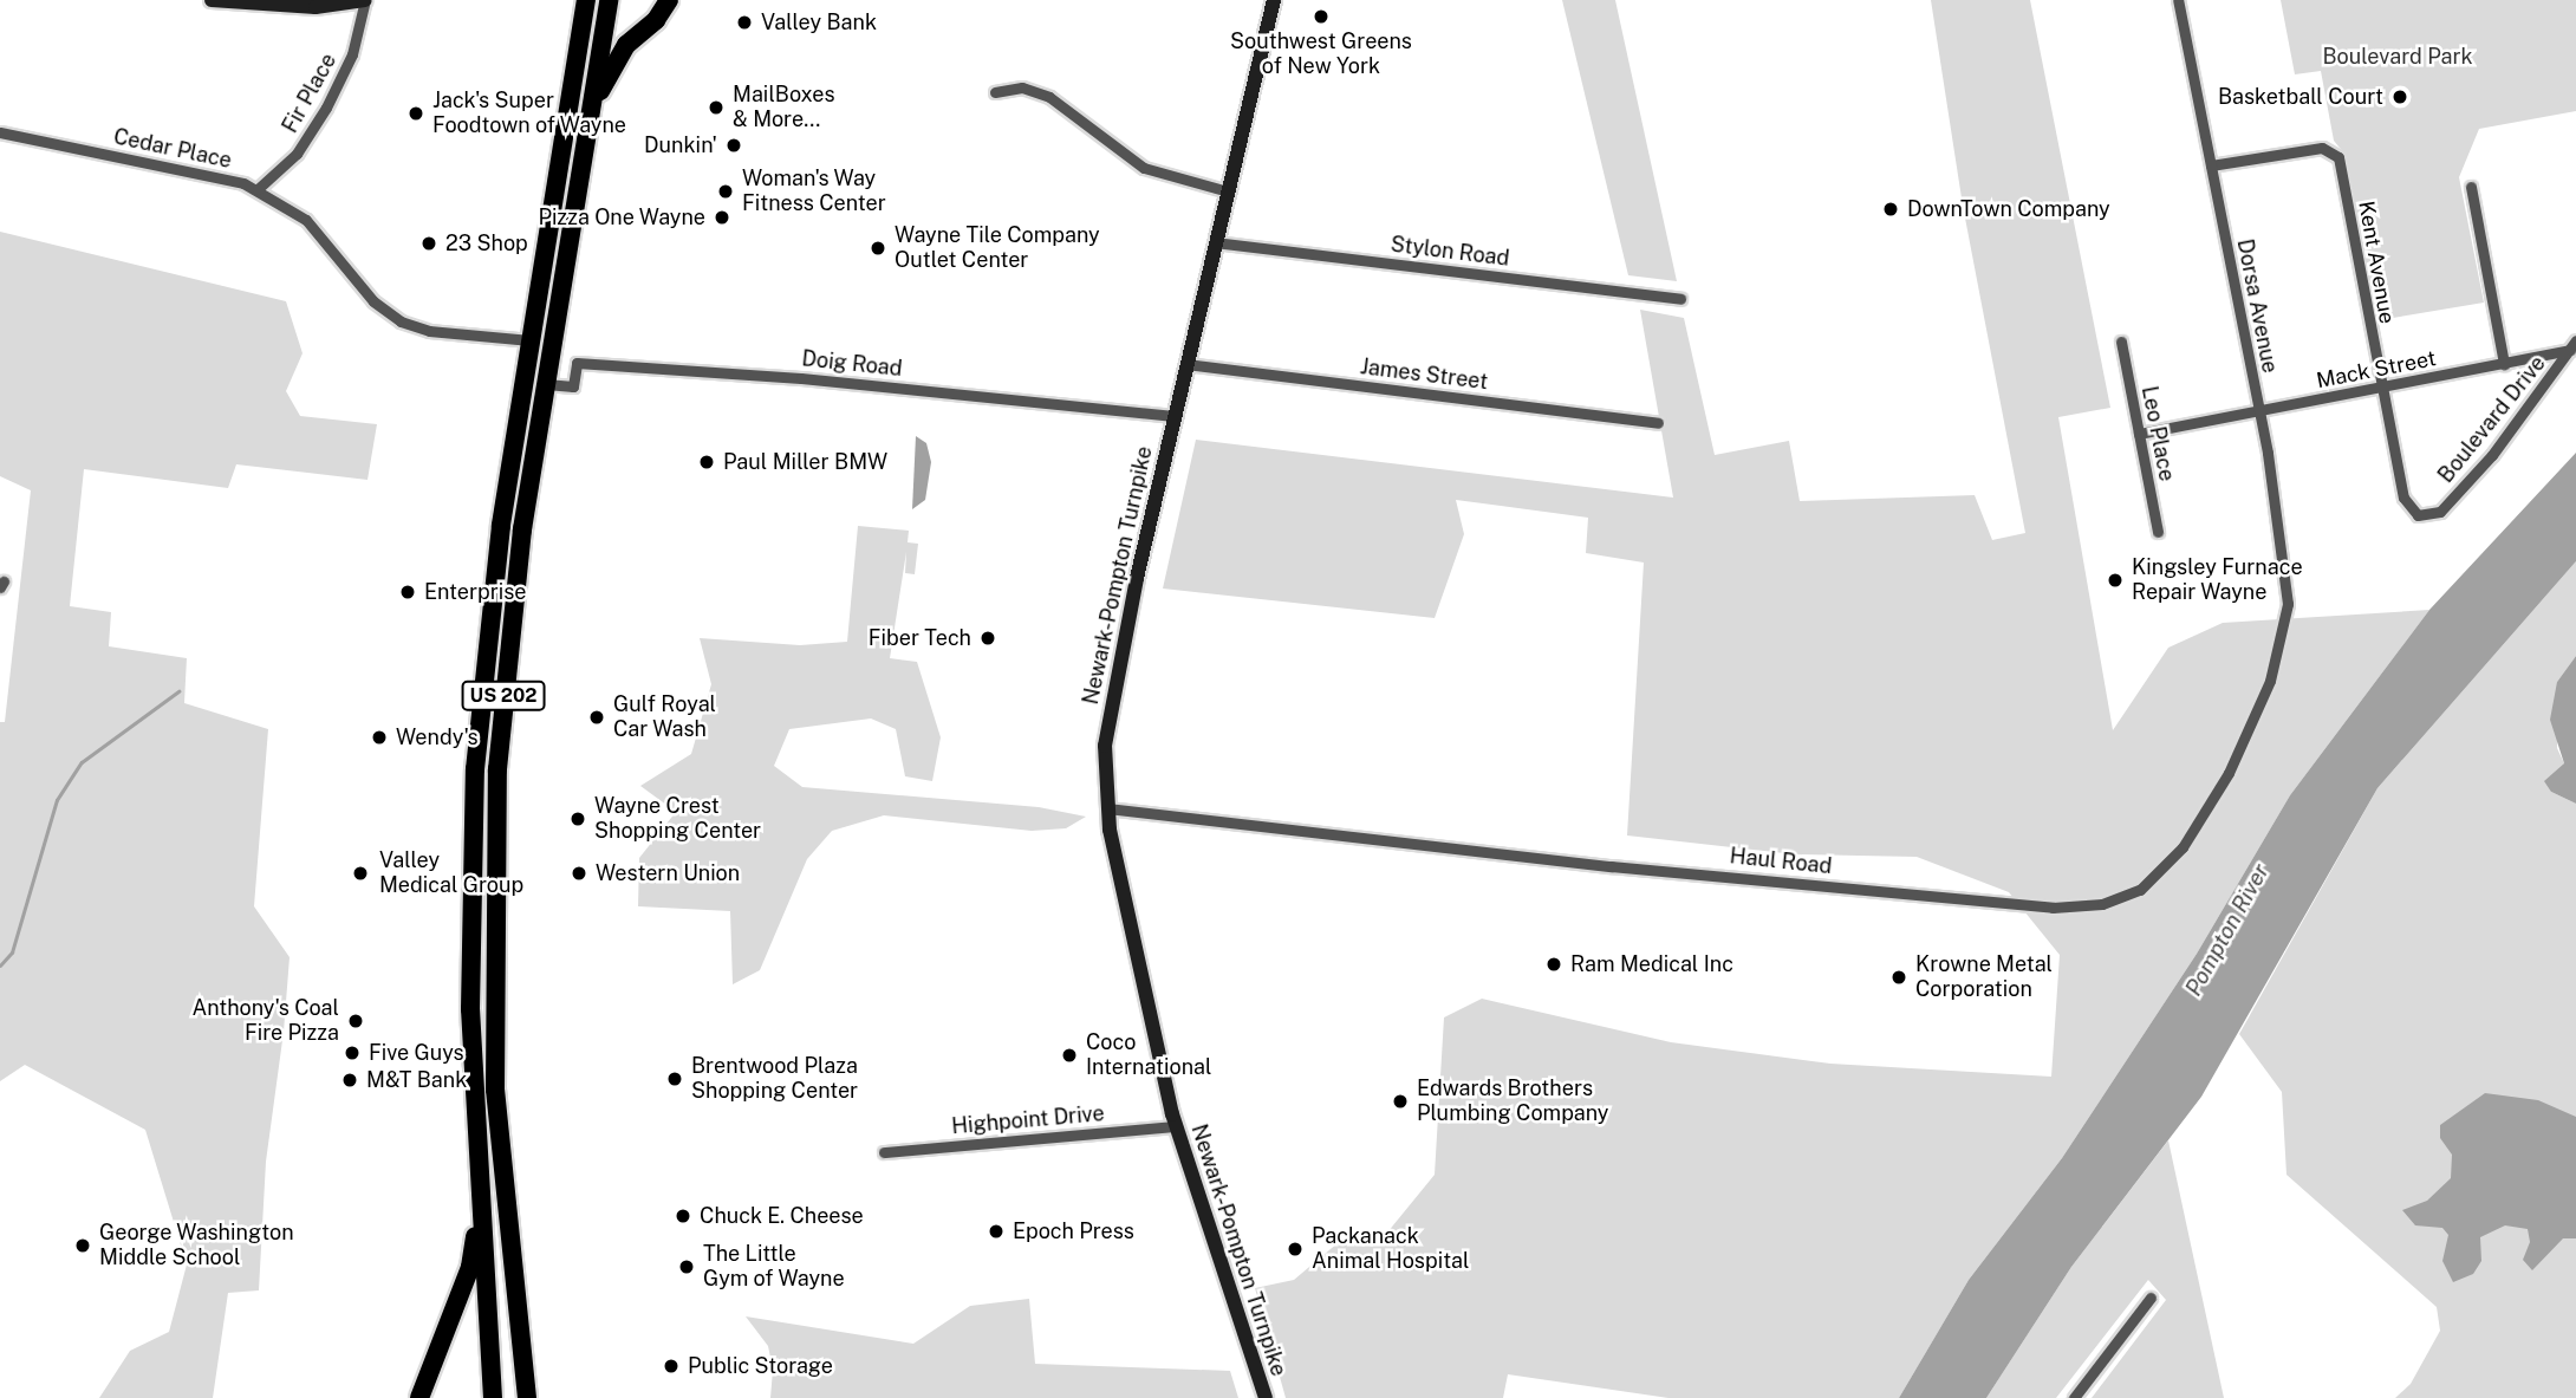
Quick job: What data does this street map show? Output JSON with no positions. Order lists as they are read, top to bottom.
{
  "streets": {
    "highway": ["US 202"],
    "main road": ["Newark-Pompton Turnpike"],
    "street": [
      "Fir Place",
      "Cedar Place",
      "Stylon Road",
      "Kent Avenue",
      "Dorsa Avenue",
      "Doig Road",
      "Mack Street",
      "James Street",
      "Boulevard Drive",
      "Leo Place",
      "Haul Road",
      "Highpoint Drive"
    ]
  },
  "crossings": [
    ["Fir Place", "Cedar Place"],
    ["Cedar Place", "US 202"],
    ["Stylon Road", "Newark-Pompton Turnpike"],
    ["Kent Avenue", "Dorsa Avenue"],
    ["Kent Avenue", "Mack Street"],
    ["Kent Avenue", "Boulevard Drive"],
    ["Dorsa Avenue", "Mack Street"],
    ["Dorsa Avenue", "Haul Road"],
    ["Doig Road", "Newark-Pompton Turnpike"],
    ["Doig Road", "US 202"],
    ["Mack Street", "Boulevard Drive"],
    ["Mack Street", "Leo Place"],
    ["James Street", "Newark-Pompton Turnpike"],
    ["Newark-Pompton Turnpike", "Haul Road"],
    ["Newark-Pompton Turnpike", "Highpoint Drive"]
  ],
  "water": ["Pompton River"],
  "parks": ["Boulevard Park"],
  "places": [
    "Southwest Greens of New York",
    "Valley Bank",
    "Basketball Court",
    "MailBoxes & More...",
    "Jack's Super Foodtown of Wayne",
    "Dunkin'",
    "Woman's Way Fitness Center",
    "DownTown Company",
    "Pizza One Wayne",
    "23 Shop",
    "Wayne Tile Company Outlet Center",
    "Paul Miller BMW",
    "Kingsley Furnace Repair Wayne",
    "Enterprise",
    "Fiber Tech",
    "Gulf Royal Car Wash",
    "Wendy's",
    "Wayne Crest Shopping Center",
    "Valley Medical Group",
    "Western Union",
    "Ram Medical Inc",
    "Krowne Metal Corporation",
    "Anthony's Coal Fire Pizza",
    "Five Guys",
    "Coco International",
    "Brentwood Plaza Shopping Center",
    "M&T Bank",
    "Edwards Brothers Plumbing Company",
    "Chuck E. Cheese",
    "Epoch Press",
    "George Washington Middle School",
    "Packanack Animal Hospital",
    "The Little Gym of Wayne",
    "Public Storage"
  ]
}
